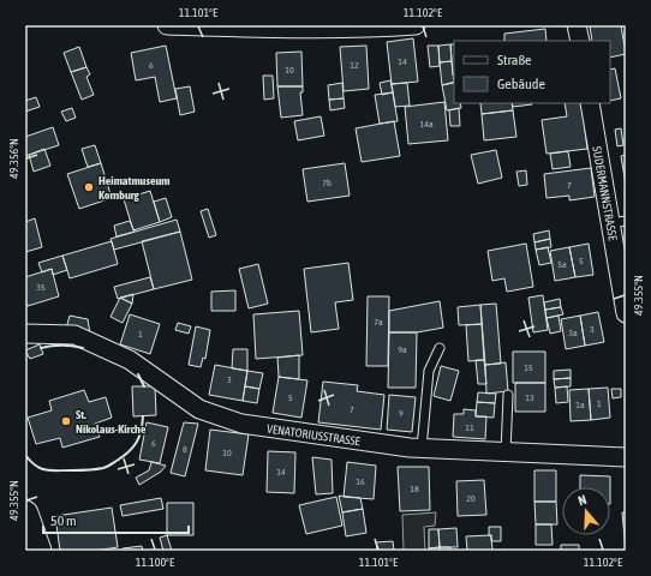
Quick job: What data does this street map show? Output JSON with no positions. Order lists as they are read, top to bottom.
{
  "streets": {
    "street": ["SUDERMANNSTRASSE", "VENATORIUSSTRASSE"]
  },
  "places": ["Heimatmuseum Kornburg", "St. Nikolaus-Kirche"],
  "house_numbers": [
    "14",
    "6",
    "12",
    "10",
    "14a",
    "7b",
    "7",
    "5",
    "5a",
    "35",
    "7a",
    "3",
    "3a",
    "1",
    "9a",
    "15",
    "3",
    "5",
    "13",
    "1",
    "1a",
    "7",
    "9",
    "11",
    "6",
    "8",
    "10",
    "14",
    "16",
    "18",
    "20"
  ],
  "legend": ["Straße", "Gebäude"],
  "scale_bar": "50 m",
  "north": "top",
  "coordinates": [
    "11.101°E",
    "11.102°E",
    "49.356°N",
    "49.355°N",
    "11.100°E"
  ]
}
